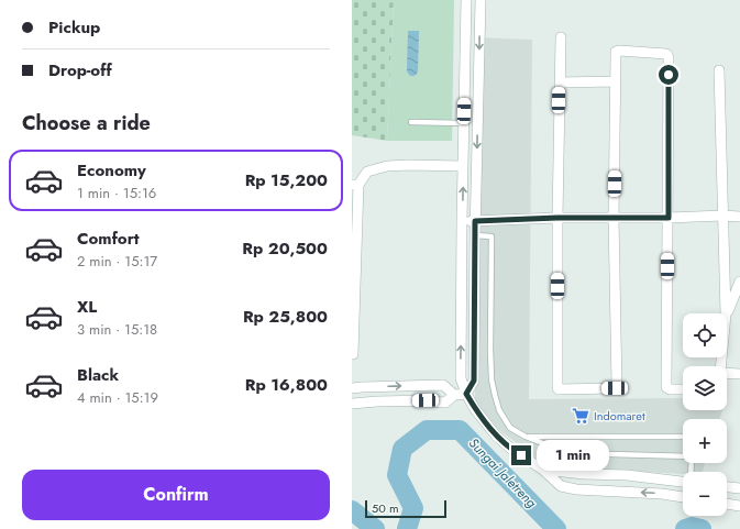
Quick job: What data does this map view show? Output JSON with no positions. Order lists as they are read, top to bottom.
{
  "water": ["Sungai Jaletreng"],
  "places": {
    "supermarket": ["Indomaret"]
  },
  "scale_bar": "50 m",
  "page": {
    "banner": ["Pickup", "Drop-off"],
    "heading": "Choose a ride",
    "list": [
      {
        "name": "Economy",
        "note": "1 min · 15:16",
        "value": "Rp 15,200"
      },
      {
        "name": "Comfort",
        "note": "2 min · 15:17",
        "value": "Rp 20,500"
      },
      {
        "name": "XL",
        "note": "3 min · 15:18",
        "value": "Rp 25,800"
      },
      {
        "name": "Black",
        "note": "4 min · 15:19",
        "value": "Rp 16,800"
      }
    ],
    "map_buttons": ["+", "−"],
    "bubble": "1 min",
    "buttons": "Confirm",
    "scale": "50 m"
  }
}
